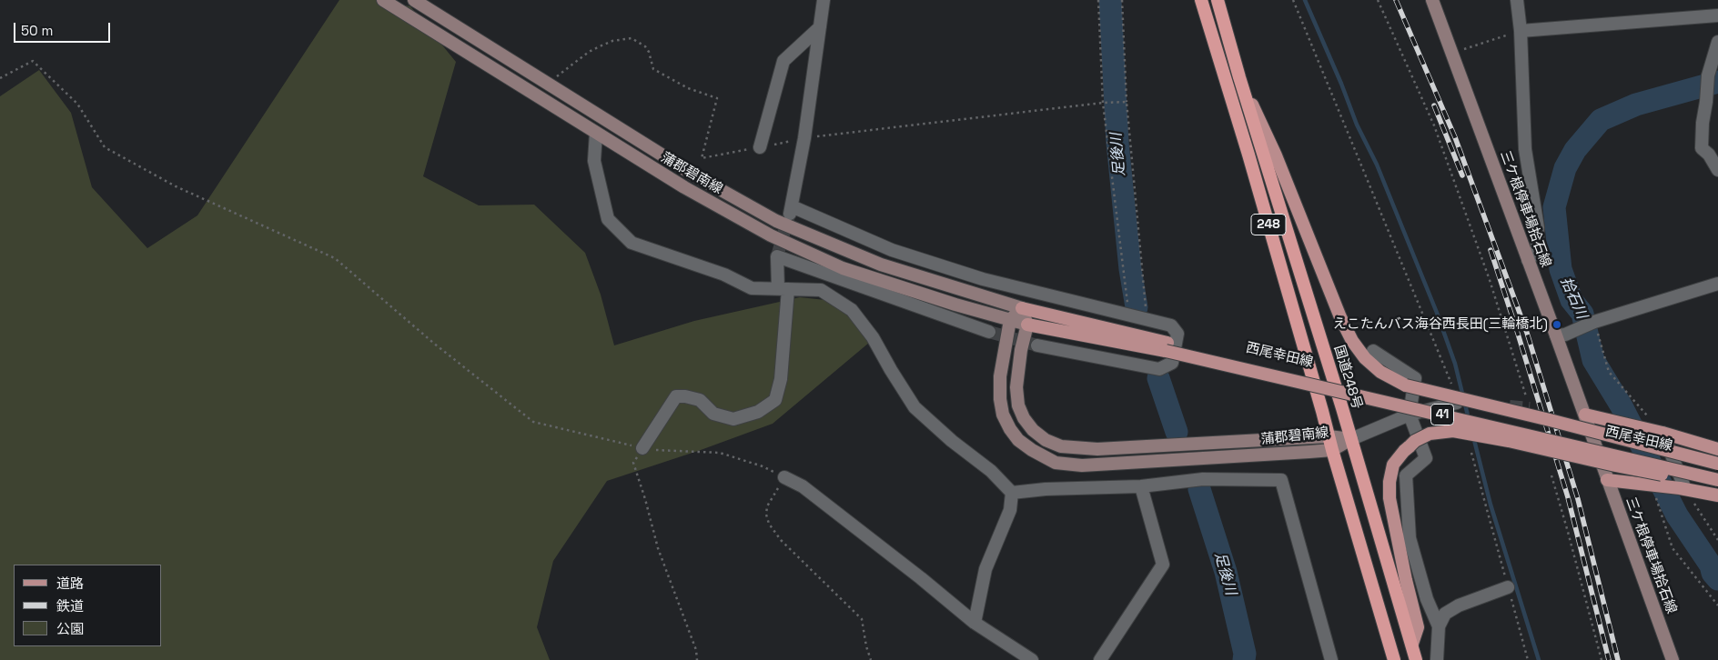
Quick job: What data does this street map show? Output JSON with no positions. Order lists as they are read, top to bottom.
{
  "streets": {
    "highway": ["248", "国道248号"],
    "main road": [
      "蒲郡碧南線",
      "三ケ根停車場拾石線",
      "西尾幸田線",
      "41"
    ]
  },
  "crossings": [
    ["蒲郡碧南線", "248"],
    ["蒲郡碧南線", "西尾幸田線"],
    ["蒲郡碧南線", "国道248号"],
    ["国道248号", "41"]
  ],
  "water": ["足後川", "拾石川"],
  "places": ["えこたんバス海谷西長田(三輪橋北)"],
  "legend": ["道路", "鉄道", "公園"],
  "scale_bar": "50 m"
}
